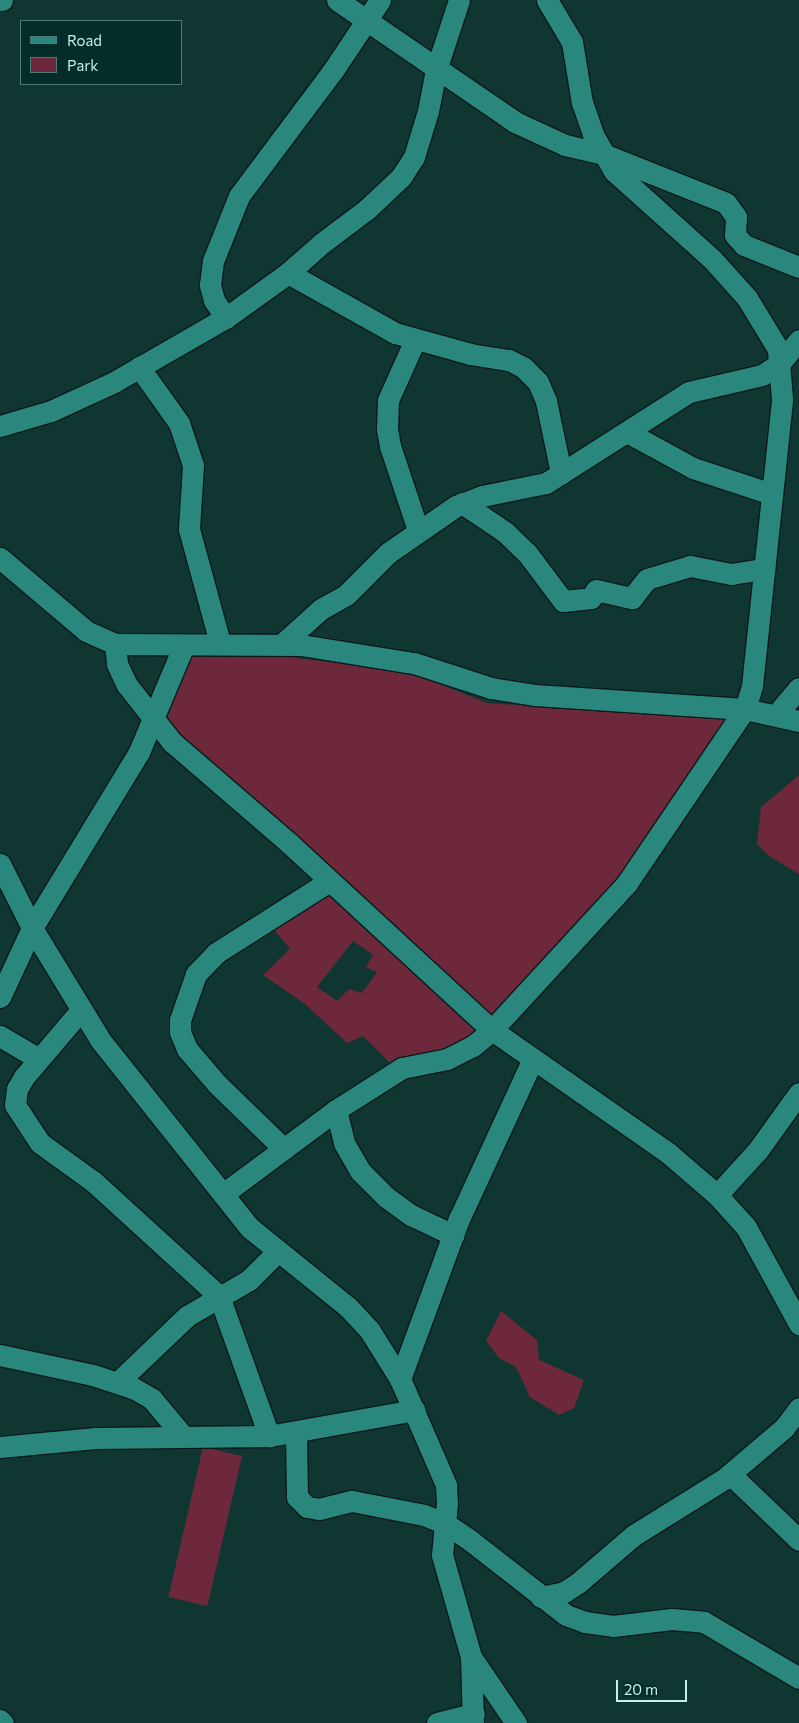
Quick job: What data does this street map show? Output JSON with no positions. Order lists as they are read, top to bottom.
{
  "legend": ["Road", "Park"],
  "scale_bar": "20 m"
}
